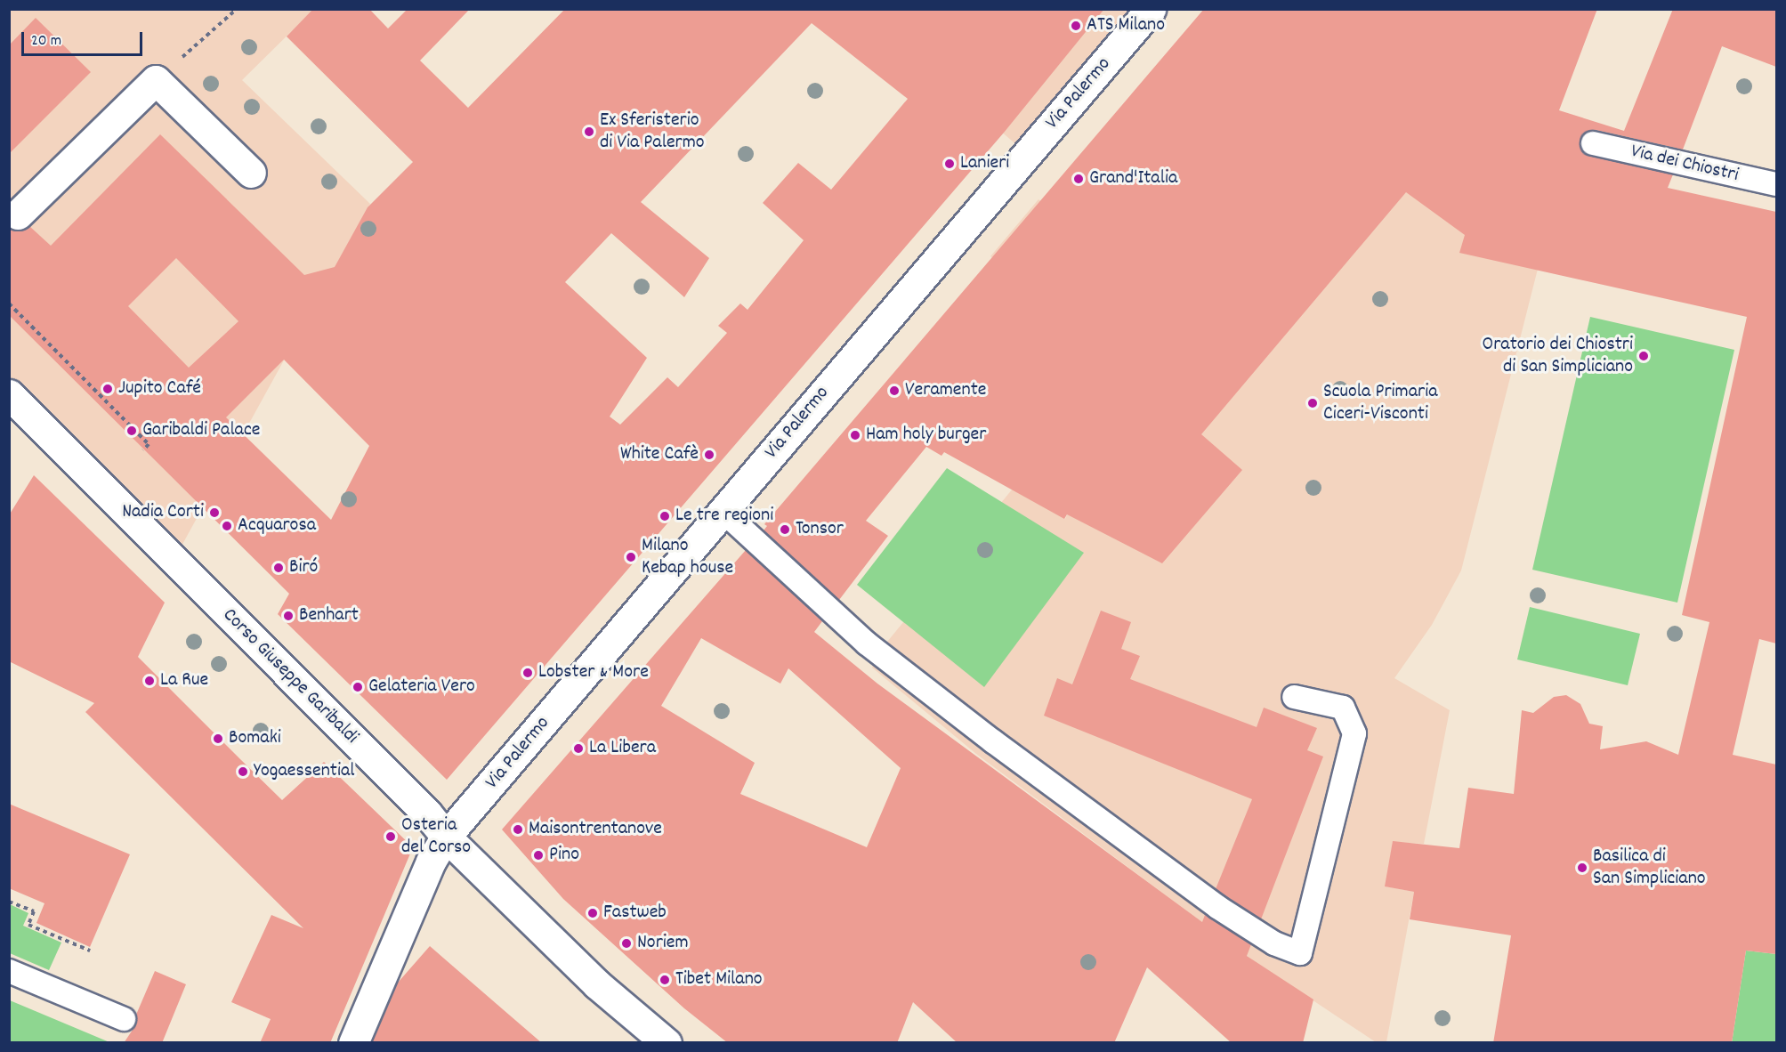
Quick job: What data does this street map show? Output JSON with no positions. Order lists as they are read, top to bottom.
{
  "streets": {
    "street": ["Via Palermo", "Corso Giuseppe Garibaldi"],
    "lane": ["Via dei Chiostri"]
  },
  "crossings": [
    ["Via Palermo", "Corso Giuseppe Garibaldi"]
  ],
  "places": [
    "ATS Milano",
    "Ex Sferisterio di Via Palermo",
    "Lanieri",
    "Grand'Italia",
    "Oratorio dei Chiostri di San Simpliciano",
    "Jupito Café",
    "Veramente",
    "Scuola Primaria Ciceri-Visconti",
    "Garibaldi Palace",
    "Ham holy burger",
    "White Cafè",
    "Nadia Corti",
    "Le tre regioni",
    "Acquarosa",
    "Tonsor",
    "Milano Kebap house",
    "Biró",
    "Benhart",
    "Lobster & More",
    "La Rue",
    "Gelateria Vero",
    "Bomaki",
    "La Libera",
    "Yogaessential",
    "Maisontrentanove",
    "Osteria del Corso",
    "Pino",
    "Basilica di San Simpliciano",
    "Fastweb",
    "Noriem",
    "Tibet Milano"
  ],
  "scale_bar": "20 m"
}
